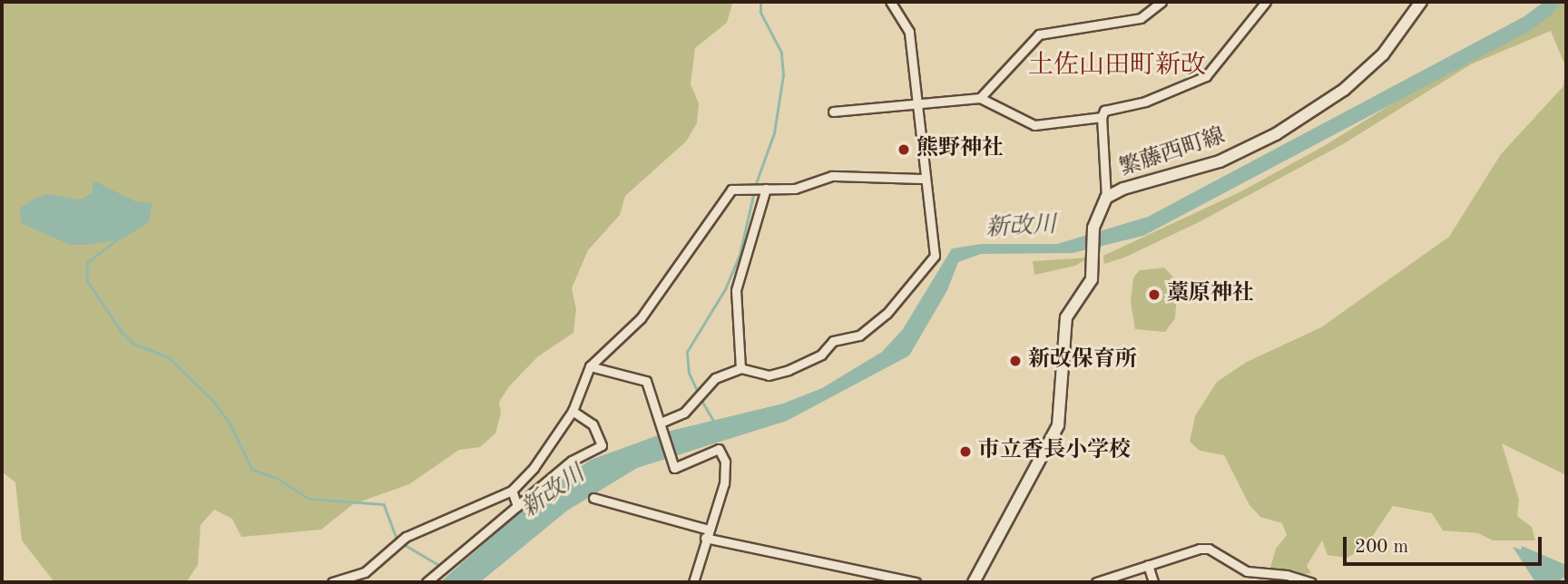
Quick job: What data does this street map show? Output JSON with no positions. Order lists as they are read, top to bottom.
{
  "streets": {
    "main road": ["繁藤西町線"]
  },
  "districts": ["土佐山田町新改"],
  "water": ["新改川"],
  "places": [
    "熊野神社",
    "藁原神社",
    "新改保育所",
    "市立香長小学校"
  ],
  "scale_bar": "200 m"
}
